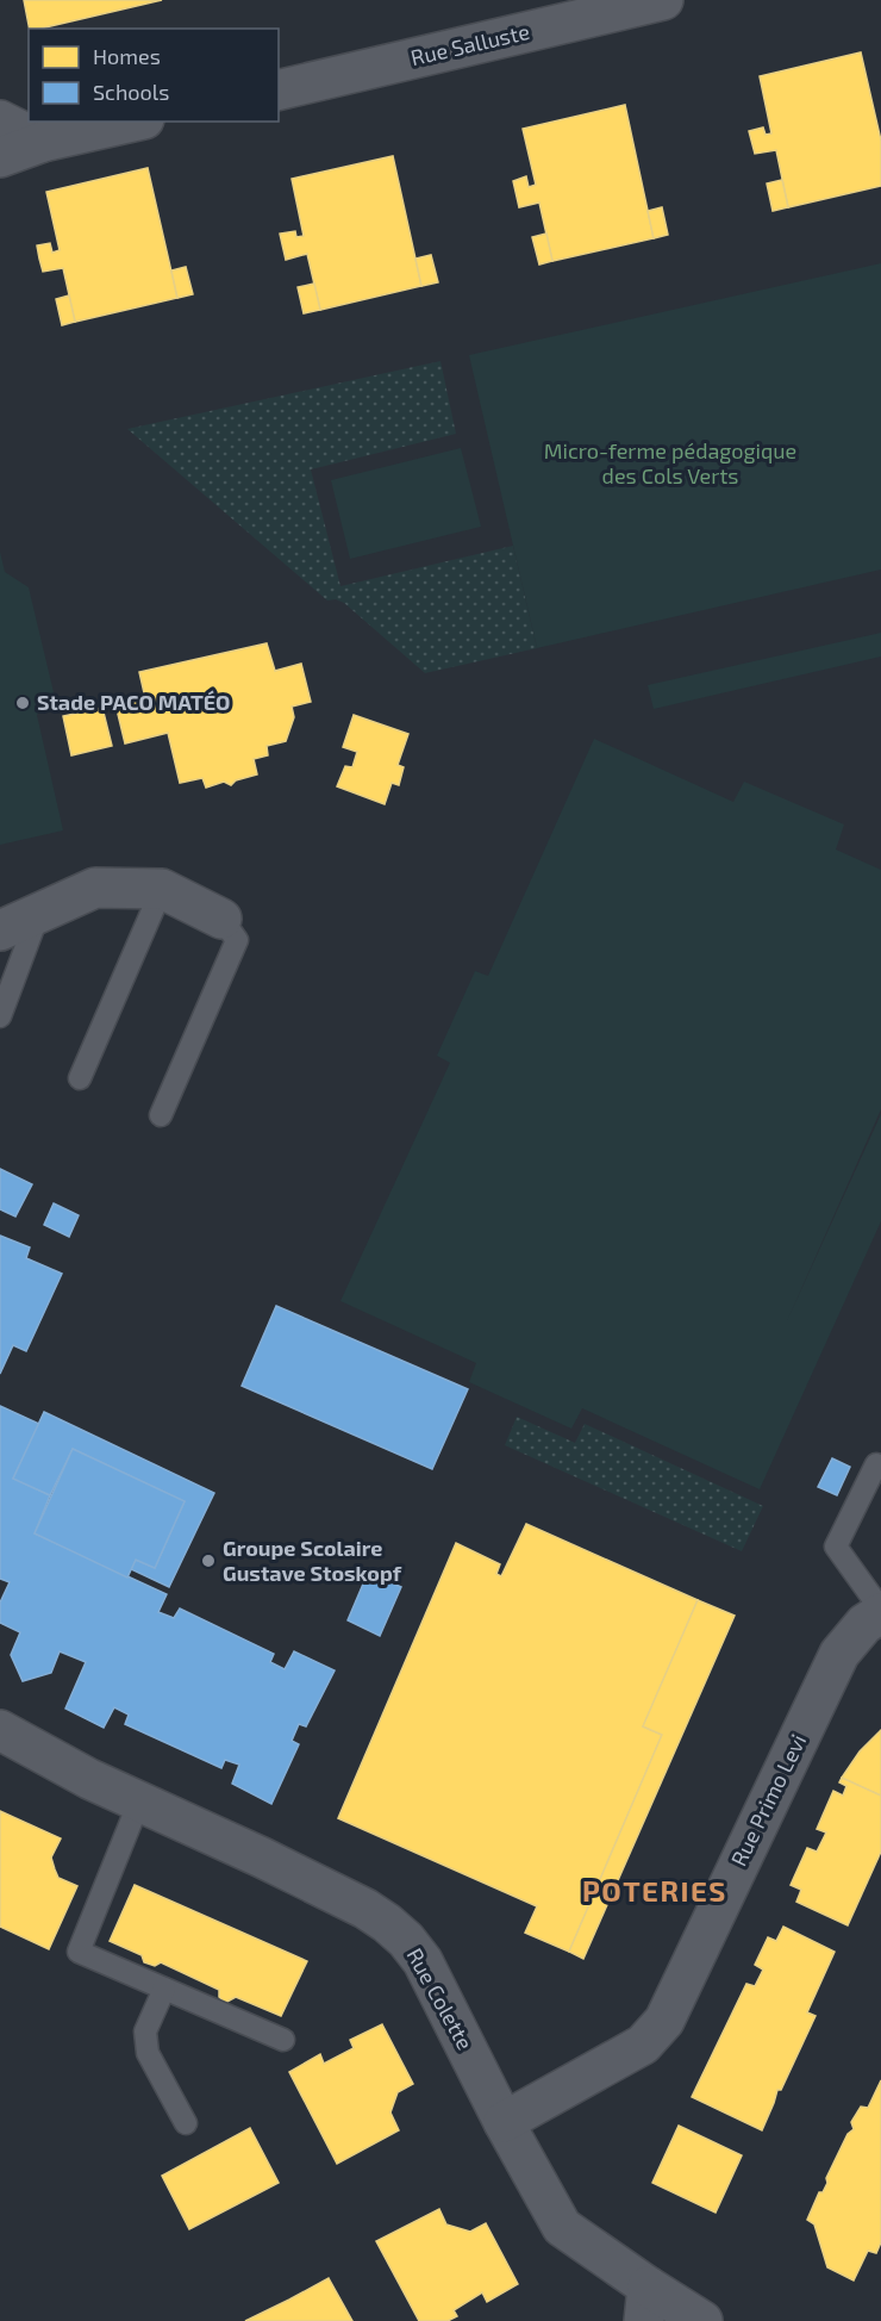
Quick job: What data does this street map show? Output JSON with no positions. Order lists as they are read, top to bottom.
{
  "streets": {
    "street": ["Rue Salluste", "Rue Primo Levi", "Rue Colette"]
  },
  "crossings": [
    ["Rue Primo Levi", "Rue Colette"]
  ],
  "districts": ["POTERIES"],
  "parks": ["Micro-ferme pédagogique des Cols Verts"],
  "places": ["Stade PACO MATÉO", "Groupe Scolaire Gustave Stoskopf"],
  "legend": ["Homes", "Schools"]
}
